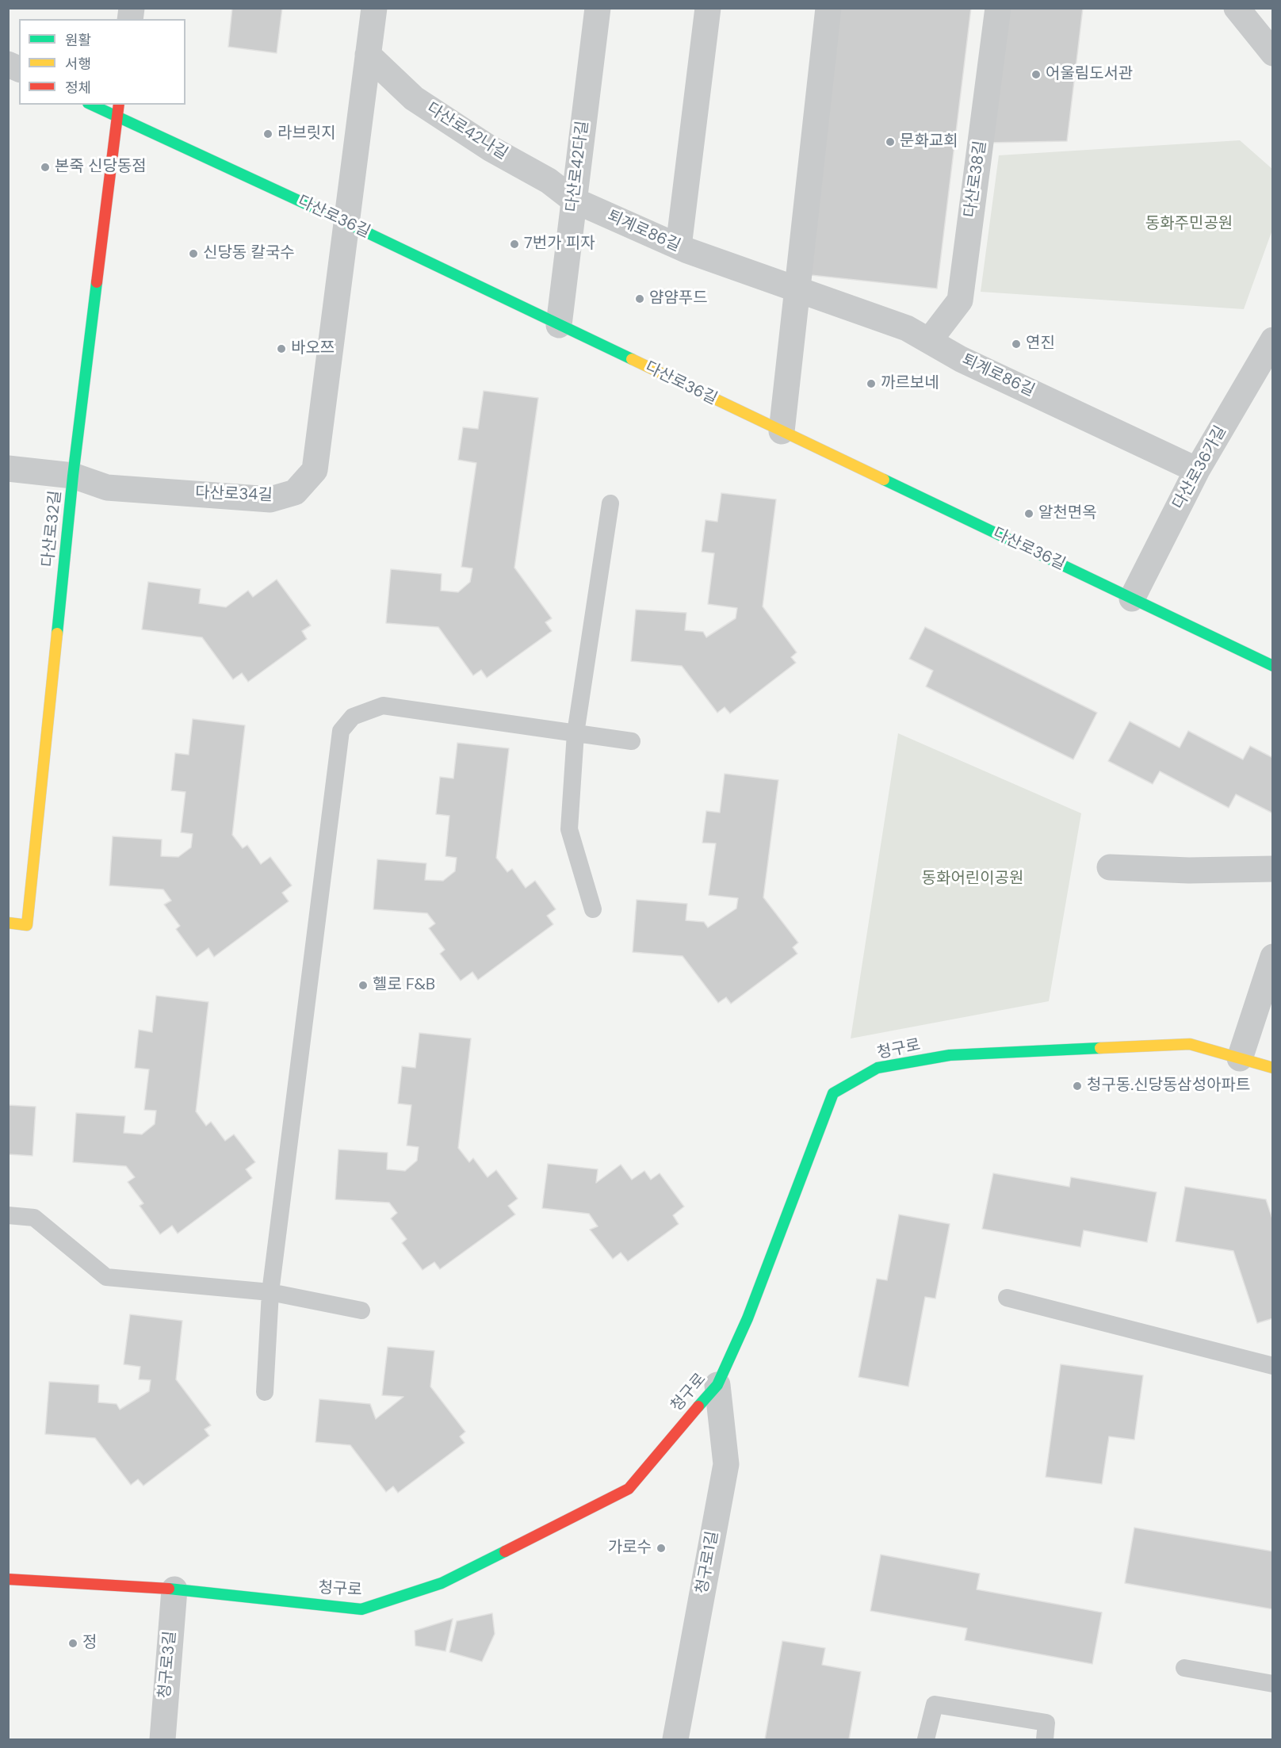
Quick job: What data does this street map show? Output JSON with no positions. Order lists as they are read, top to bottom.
{
  "streets": {
    "street": [
      "다산로42나길",
      "다산로42다길",
      "다산로38길",
      "다산로36길",
      "퇴계로86길",
      "다산로36가길",
      "다산로34길",
      "다산로32길",
      "청구로",
      "청구로1길",
      "청구로3길"
    ]
  },
  "crossings": [
    ["다산로42나길", "다산로42다길"],
    ["다산로42나길", "퇴계로86길"],
    ["다산로42다길", "다산로36길"],
    ["다산로42다길", "퇴계로86길"],
    ["다산로38길", "퇴계로86길"],
    ["다산로36길", "다산로36가길"],
    ["다산로36길", "다산로34길"],
    ["다산로36길", "다산로32길"],
    ["퇴계로86길", "다산로36가길"],
    ["다산로34길", "다산로32길"],
    ["청구로", "청구로1길"],
    ["청구로", "청구로3길"]
  ],
  "parks": ["동화주민공원", "동화어린이공원"],
  "places": [
    "어울림도서관",
    "라브릿지",
    "문화교회",
    "본죽 신당동점",
    "7번가 피자",
    "신당동 칼국수",
    "얌얌푸드",
    "연진",
    "바오쯔",
    "까르보네",
    "알천면옥",
    "헬로 F&B",
    "청구동.신당동삼성아파트",
    "가로수",
    "정"
  ],
  "legend": ["원활", "서행", "정체"]
}
